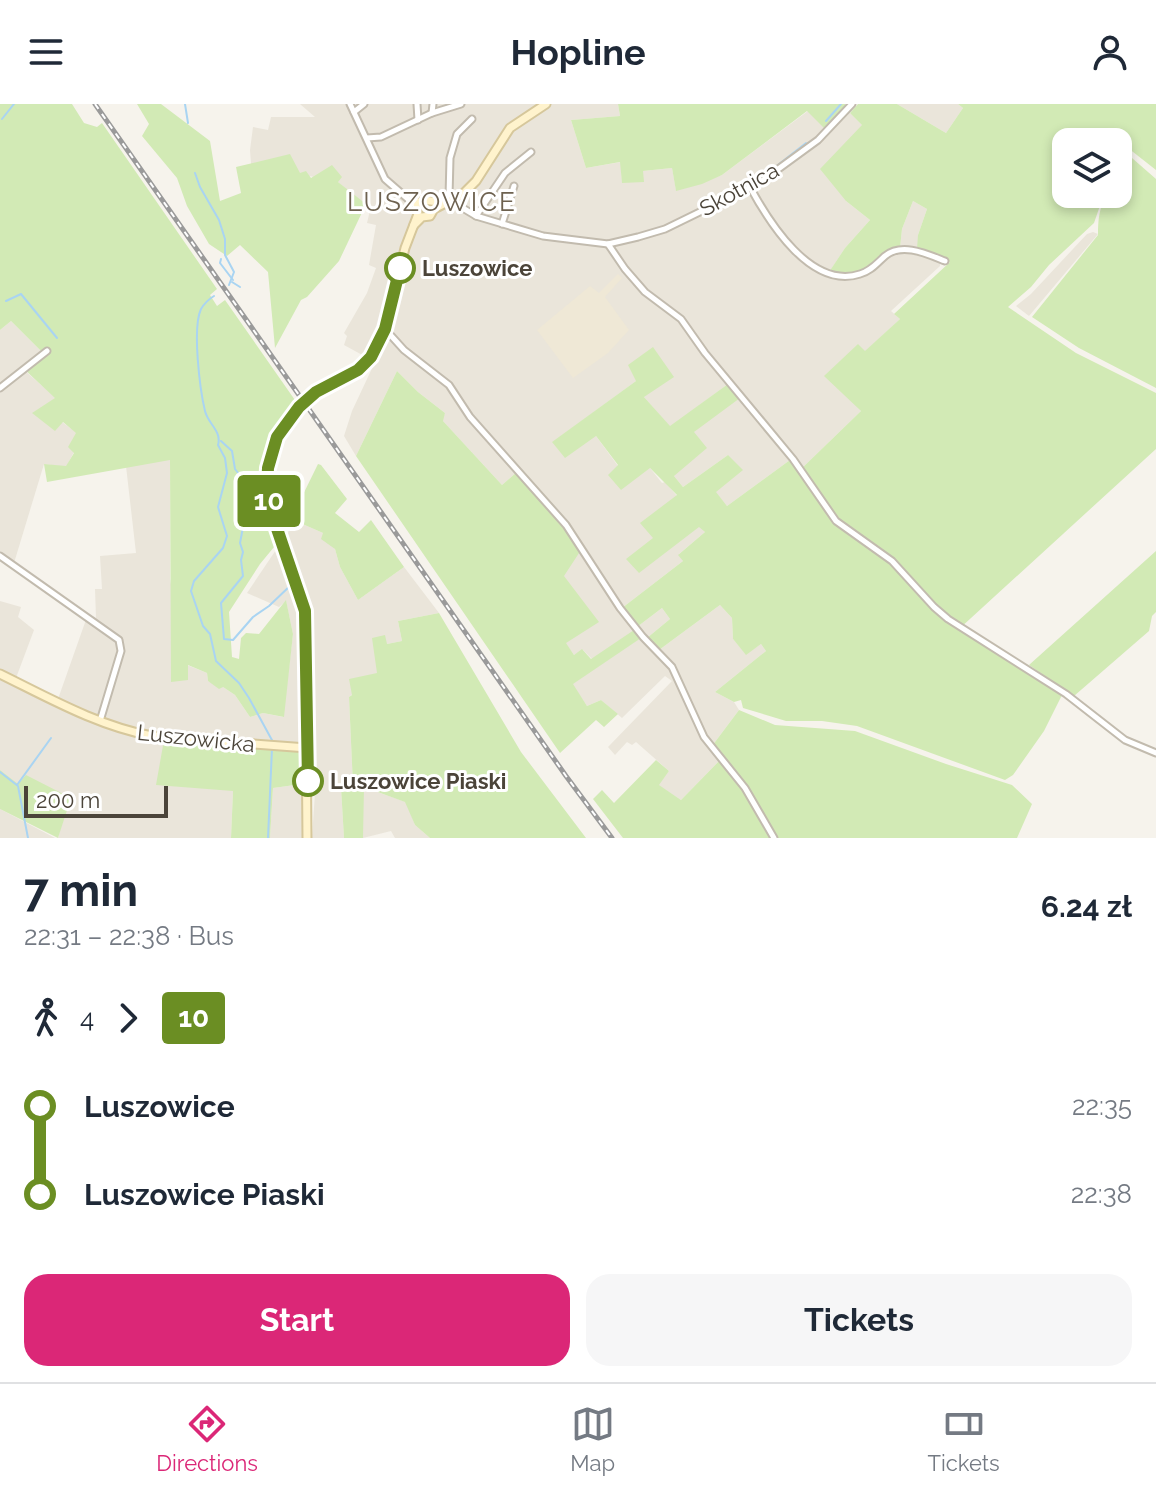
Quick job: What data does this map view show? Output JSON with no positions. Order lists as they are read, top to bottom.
{
  "streets": {
    "street": ["Skotnica", "Luszowicka"]
  },
  "districts": ["LUSZOWICE"],
  "places": ["Luszowice", "Luszowice Piaski"],
  "lines": ["bus line 10"],
  "scale_bar": "200 m",
  "page": {
    "header": "Hopline",
    "on_map": "10",
    "scale": "200 m",
    "heading": ["7 min", "22:31 – 22:38 · Bus", "6.24 zł"],
    "legs": ["4", "10"],
    "list": [
      {
        "name": "Luszowice",
        "value": "22:35"
      },
      {
        "name": "Luszowice Piaski",
        "value": "22:38"
      }
    ],
    "buttons": ["Start", "Tickets"],
    "tabs": ["Directions", "Map", "Tickets"]
  }
}
